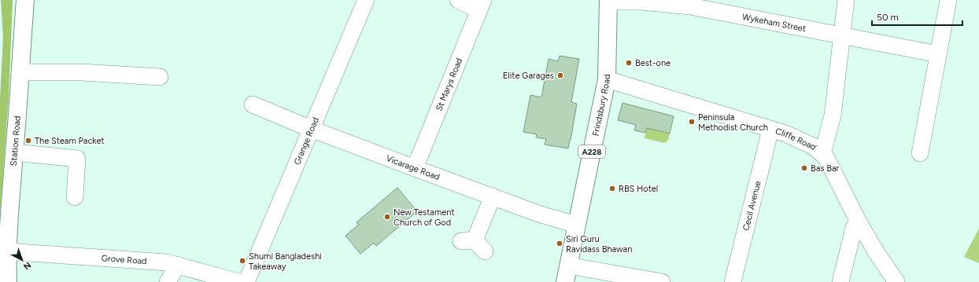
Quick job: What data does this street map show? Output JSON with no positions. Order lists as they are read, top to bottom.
{
  "streets": {
    "main road": ["Frindsbury Road", "Station Road", "A228"],
    "street": [
      "Wykeham Street",
      "St Marys Road",
      "Cliffe Road",
      "Grange Road",
      "Vicarage Road",
      "Cecil Avenue",
      "Grove Road"
    ]
  },
  "crossings": [
    ["Wykeham Street", "Frindsbury Road"],
    ["St Marys Road", "Vicarage Road"],
    ["Frindsbury Road", "Cliffe Road"],
    ["Frindsbury Road", "Vicarage Road"],
    ["Cliffe Road", "Cecil Avenue"],
    ["Station Road", "Grove Road"],
    ["Grange Road", "Vicarage Road"]
  ],
  "places": [
    "Best-one",
    "Elite Garages",
    "Peninsula Methodist Church",
    "The Steam Packet",
    "Bas Bar",
    "RBS Hotel",
    "New Testament Church of God",
    "Siri Guru Ravidass Bhawan",
    "Shumi Bangladeshi Takeaway"
  ],
  "scale_bar": "50 m",
  "north": "bottom right"
}
